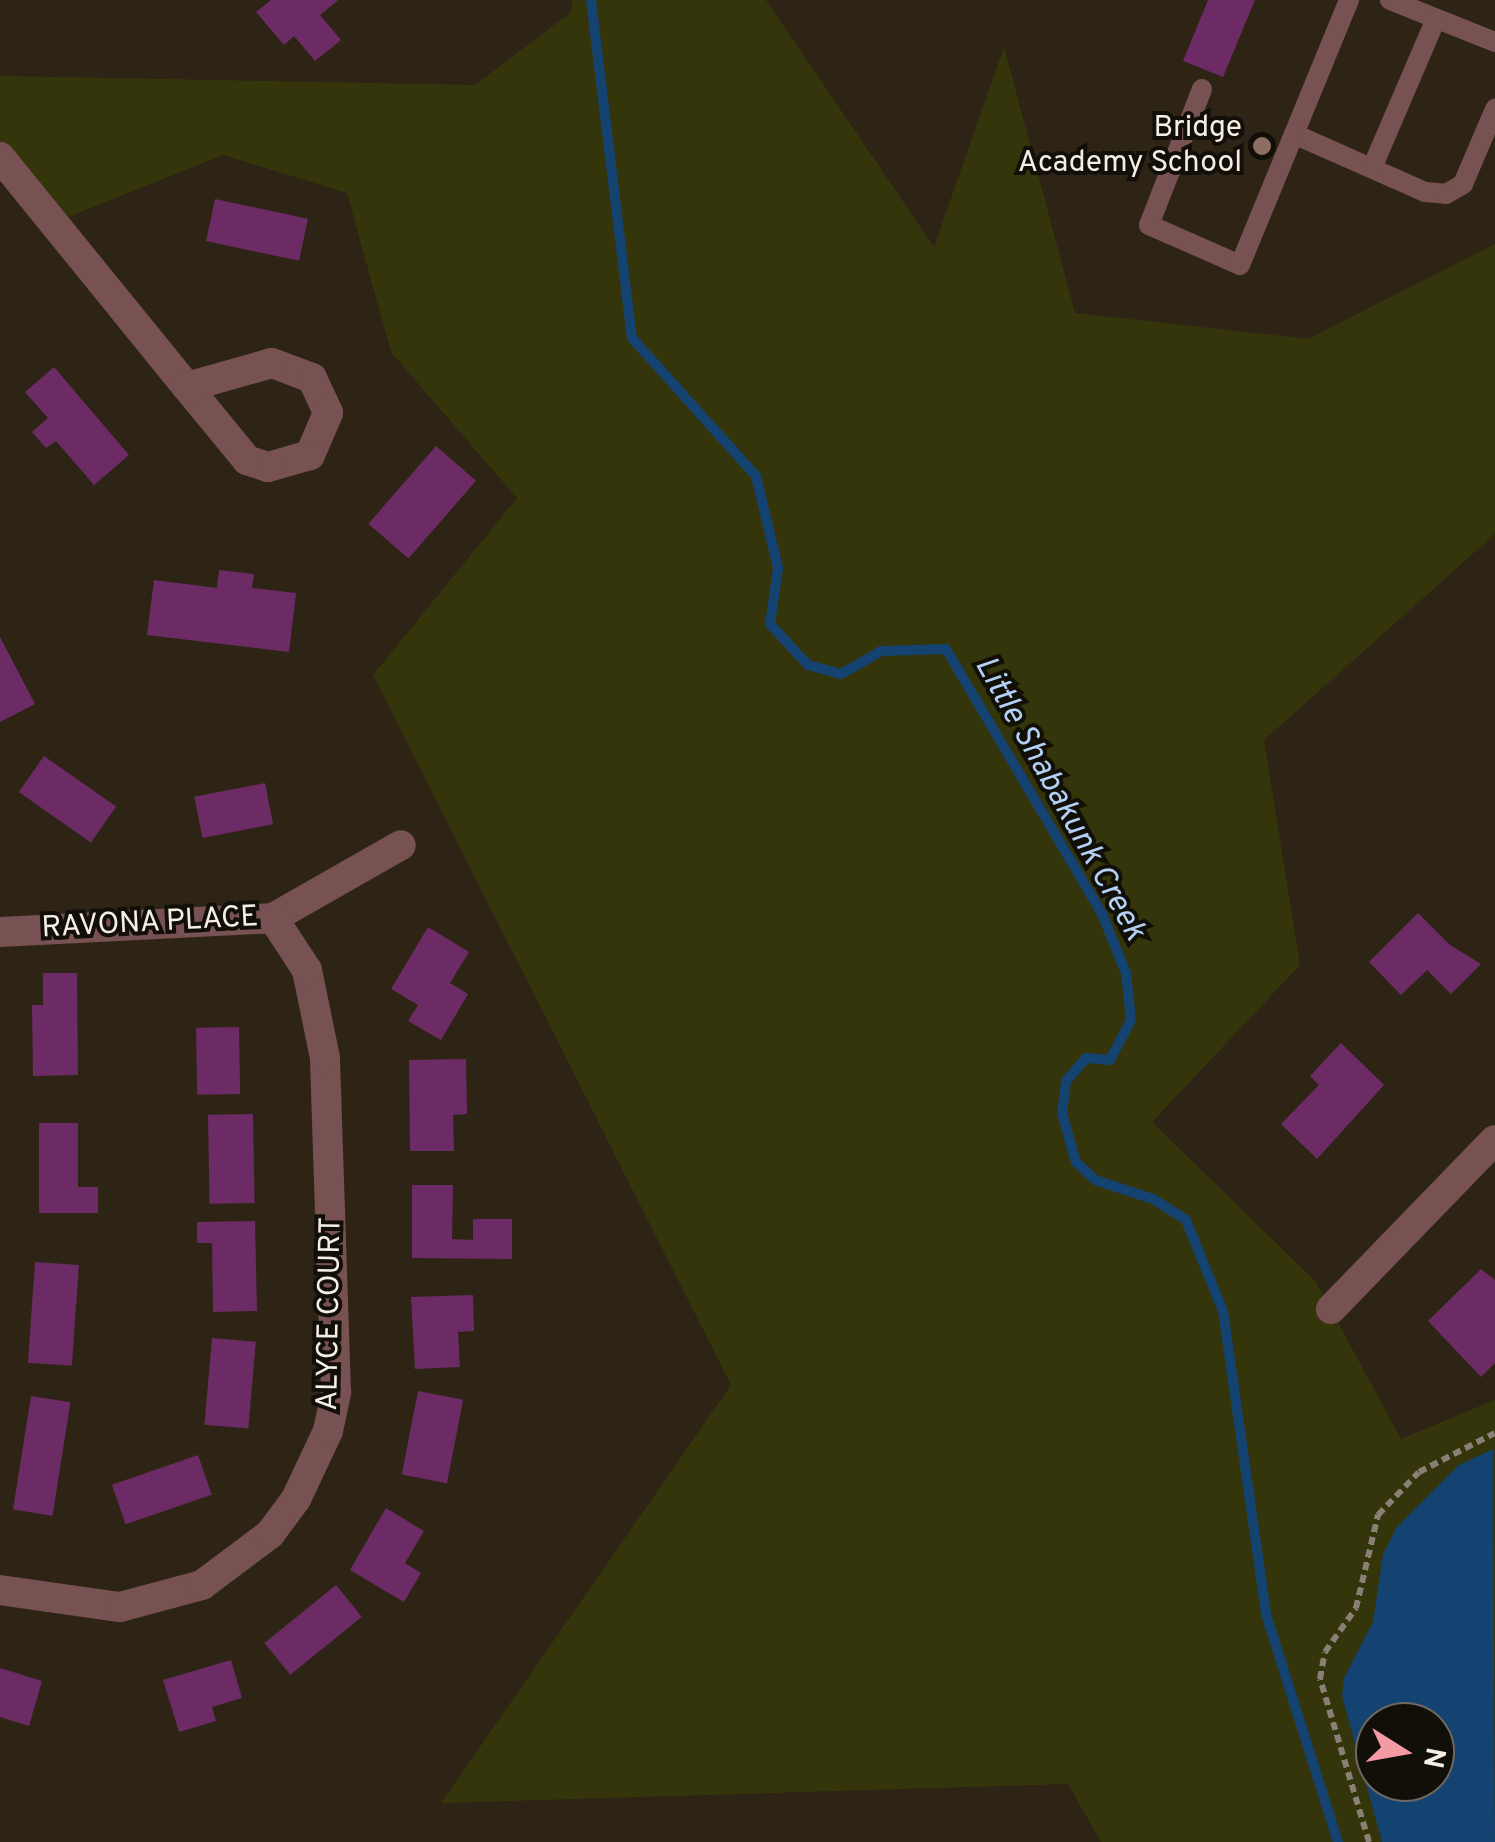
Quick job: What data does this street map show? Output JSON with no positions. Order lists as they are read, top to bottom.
{
  "streets": {
    "street": ["RAVONA PLACE", "ALYCE COURT"]
  },
  "crossings": [
    ["RAVONA PLACE", "ALYCE COURT"]
  ],
  "water": ["Little Shabakunk Creek"],
  "places": ["Bridge Academy School"],
  "north": "right"
}
